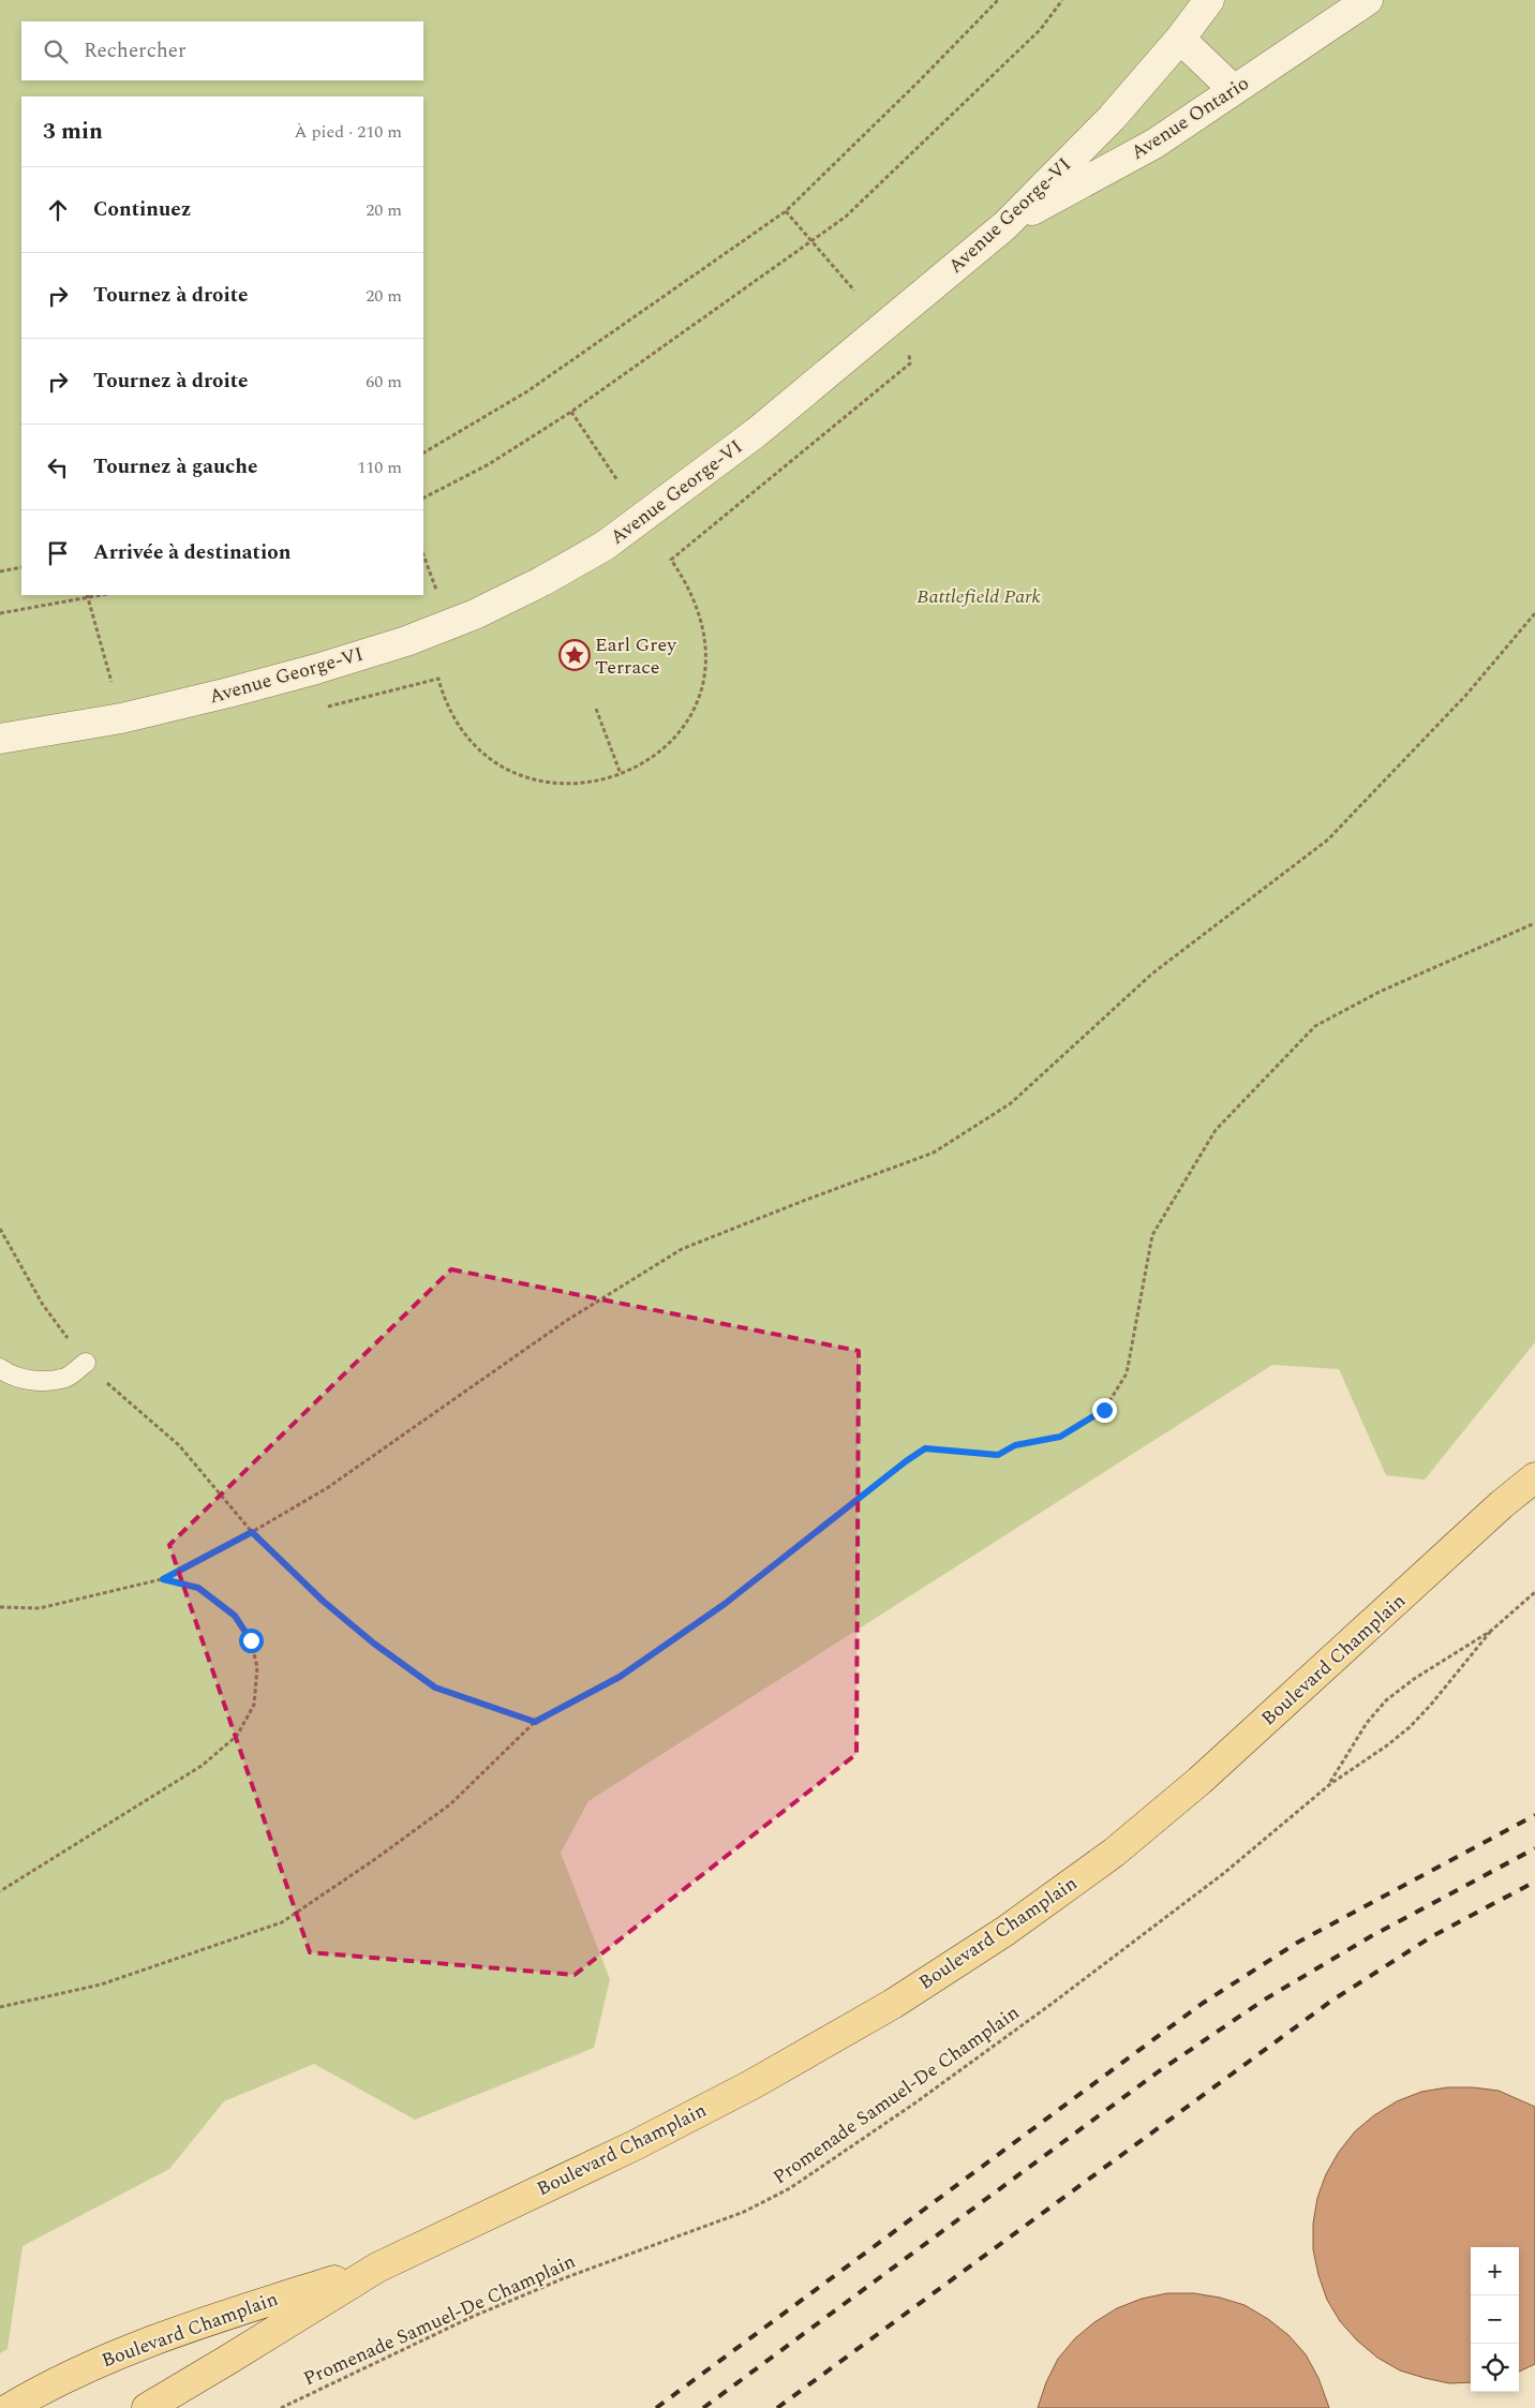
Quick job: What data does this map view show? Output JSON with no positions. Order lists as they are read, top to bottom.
{
  "streets": {
    "main road": ["Boulevard Champlain"],
    "street": ["Avenue Ontario", "Avenue George-VI"],
    "path": ["Promenade Samuel-De Champlain"]
  },
  "crossings": [
    ["Avenue Ontario", "Avenue George-VI"]
  ],
  "parks": ["Battlefield Park"],
  "places": {
    "place": ["Earl Grey Terrace"]
  },
  "page": {
    "search": "Rechercher",
    "heading": ["3 min", "À pied · 210 m"],
    "list": [
      ["Continuez", "20 m"],
      ["Tournez à droite", "20 m"],
      ["Tournez à droite", "60 m"],
      ["Tournez à gauche", "110 m"],
      "Arrivée à destination"
    ],
    "map_buttons": ["+", "−"]
  }
}
